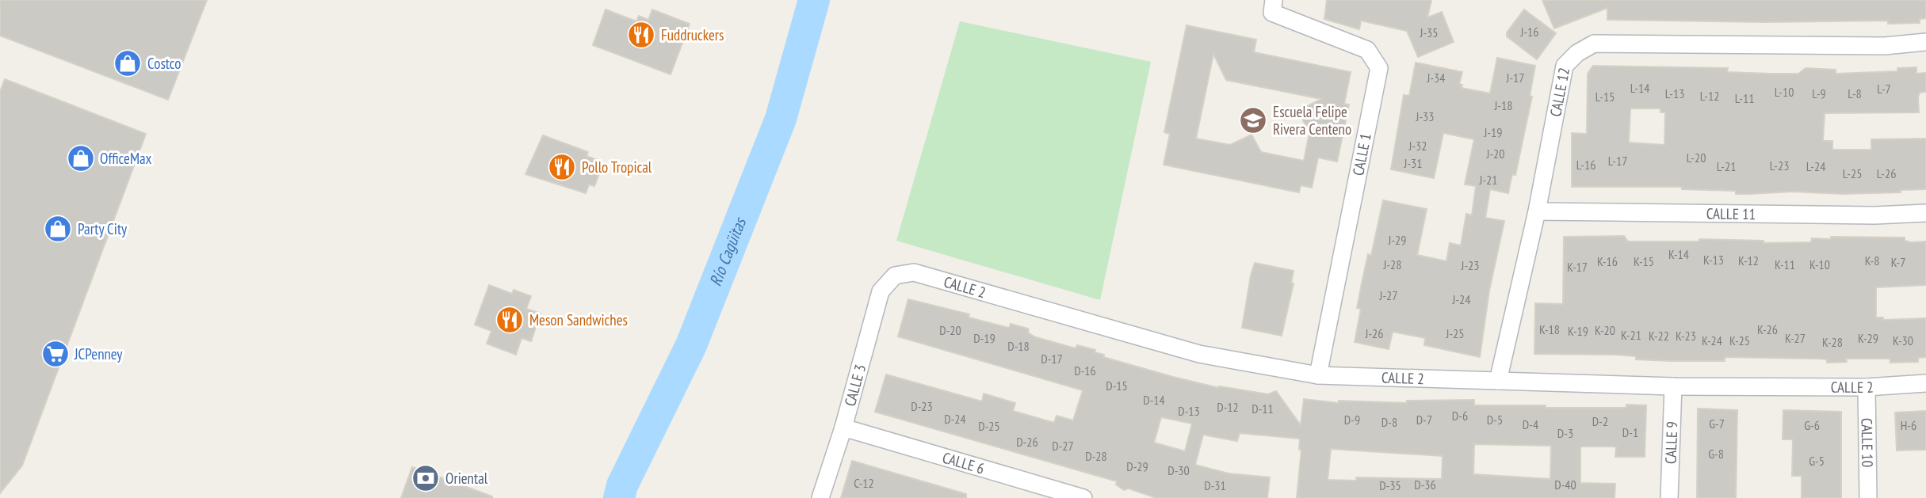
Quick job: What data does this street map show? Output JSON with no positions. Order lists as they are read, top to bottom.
{
  "streets": {
    "street": [
      "CALLE 12",
      "CALLE 1",
      "CALLE 11",
      "CALLE 2",
      "CALLE 3",
      "CALLE 9",
      "CALLE 10",
      "CALLE 6"
    ]
  },
  "crossings": [
    ["CALLE 12", "CALLE 11"],
    ["CALLE 12", "CALLE 2"],
    ["CALLE 1", "CALLE 2"],
    ["CALLE 2", "CALLE 3"],
    ["CALLE 2", "CALLE 9"],
    ["CALLE 2", "CALLE 10"],
    ["CALLE 3", "CALLE 6"]
  ],
  "water": ["Río Cagüitas"],
  "places": {
    "restaurant": ["Fuddruckers", "Pollo Tropical", "Meson Sandwiches"],
    "shop": ["Costco", "OfficeMax", "Party City"],
    "school or university": ["Escuela Felipe Rivera Centeno"],
    "supermarket": ["JCPenney"],
    "bank": ["Oriental"]
  },
  "house_numbers": [
    "J-16",
    "J-35",
    "J-34",
    "J-17",
    "L-14",
    "L-7",
    "L-10",
    "L-13",
    "L-9",
    "L-8",
    "L-12",
    "L-15",
    "L-11",
    "J-18",
    "J-33",
    "J-19",
    "J-32",
    "J-20",
    "L-20",
    "L-17",
    "J-31",
    "L-16",
    "L-23",
    "L-21",
    "L-24",
    "L-25",
    "L-26",
    "J-21",
    "J-29",
    "K-14",
    "K-13",
    "K-12",
    "K-8",
    "K-16",
    "K-15",
    "K-7",
    "J-28",
    "K-11",
    "K-10",
    "J-23",
    "K-17",
    "J-27",
    "J-24",
    "K-18",
    "K-26",
    "D-20",
    "K-20",
    "K-19",
    "J-26",
    "J-25",
    "K-21",
    "K-22",
    "K-23",
    "D-19",
    "K-27",
    "K-29",
    "K-24",
    "K-25",
    "K-30",
    "K-28",
    "D-18",
    "D-17",
    "D-16",
    "D-15",
    "D-14",
    "D-23",
    "D-12",
    "D-11",
    "D-13",
    "D-6",
    "D-24",
    "D-9",
    "D-7",
    "D-5",
    "D-2",
    "D-8",
    "G-7",
    "D-4",
    "G-6",
    "H-6",
    "D-25",
    "D-1",
    "D-3",
    "D-26",
    "D-27",
    "G-8",
    "D-28",
    "G-5",
    "D-29",
    "D-30",
    "C-12",
    "D-36",
    "D-40",
    "D-31",
    "D-35"
  ]
}
